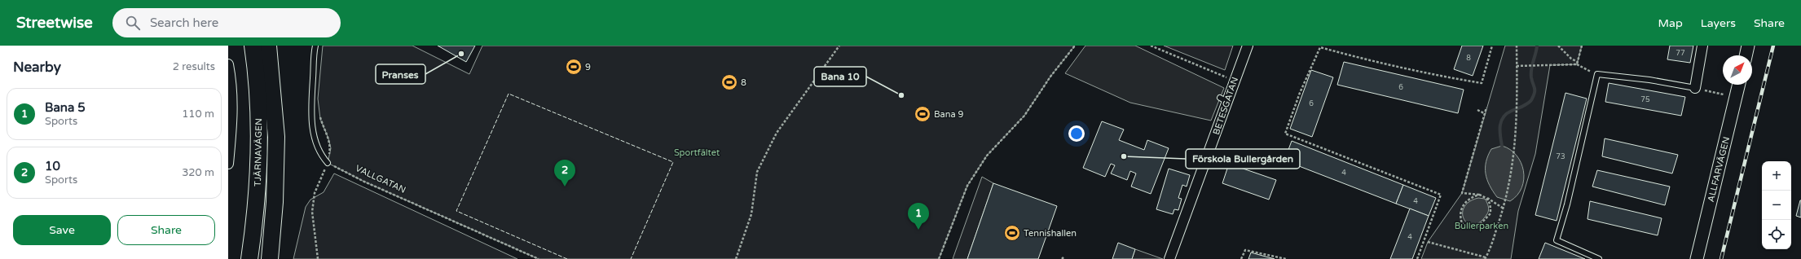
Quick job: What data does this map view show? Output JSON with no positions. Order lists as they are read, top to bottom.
{
  "streets": {
    "highway": ["TJÄRNAVÄGEN"],
    "street": ["BETESGATAN", "ALLFARVÄGEN"],
    "path": ["VALLGATAN"]
  },
  "parks": ["Sportfältet", "Bullerparken"],
  "places": {
    "other": ["Pranses", "Bana 10", "Förskola Bullergården"],
    "sports": [
      "9",
      "8",
      "Bana 9",
      "Tennishallen"
    ]
  },
  "house_numbers": [
    "77",
    "8",
    "6",
    "75",
    "6",
    "73",
    "4",
    "4",
    "4"
  ],
  "north": "top right",
  "page": {
    "header": "Streetwise",
    "search": "Search here",
    "nav": ["Map", "Layers", "Share"],
    "heading": ["Nearby", "2 results"],
    "list": [
      {
        "mark": "1",
        "name": "Bana 5",
        "note": "Sports",
        "value": "110 m"
      },
      {
        "mark": "2",
        "name": "10",
        "note": "Sports",
        "value": "320 m"
      }
    ],
    "pins": ["2", "1"],
    "map_buttons": ["+", "−"],
    "buttons": ["Save", "Share"]
  }
}
